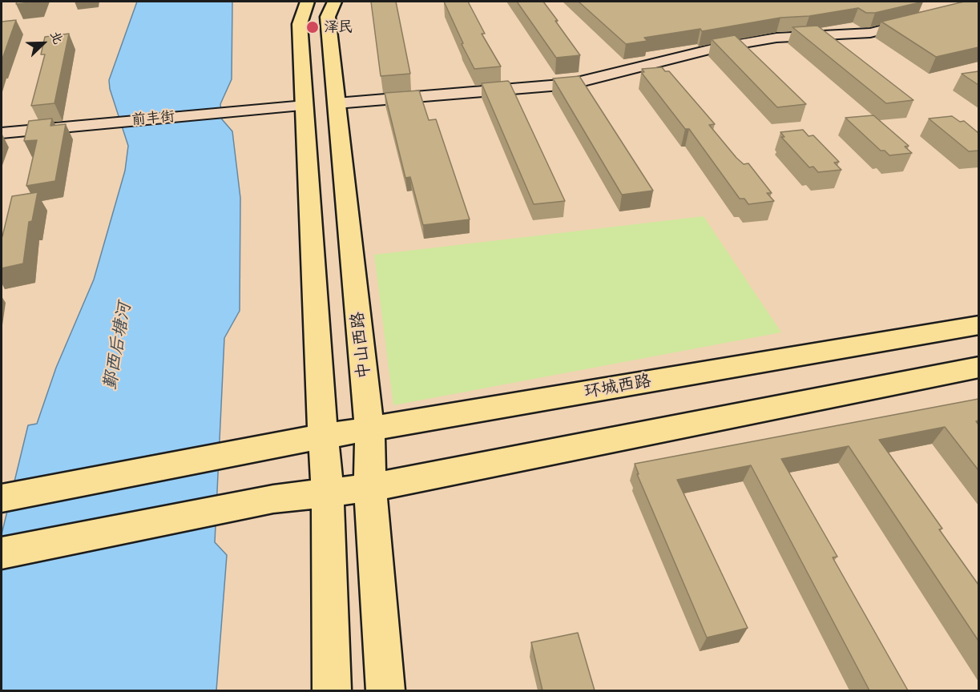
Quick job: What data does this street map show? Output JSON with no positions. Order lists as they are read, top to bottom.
{
  "streets": {
    "main road": ["中山西路", "环城西路"],
    "street": ["前丰街"]
  },
  "crossings": [
    ["中山西路", "环城西路"]
  ],
  "water": ["鄞西后塘河"],
  "places": ["泽民"],
  "north": "top right"
}
